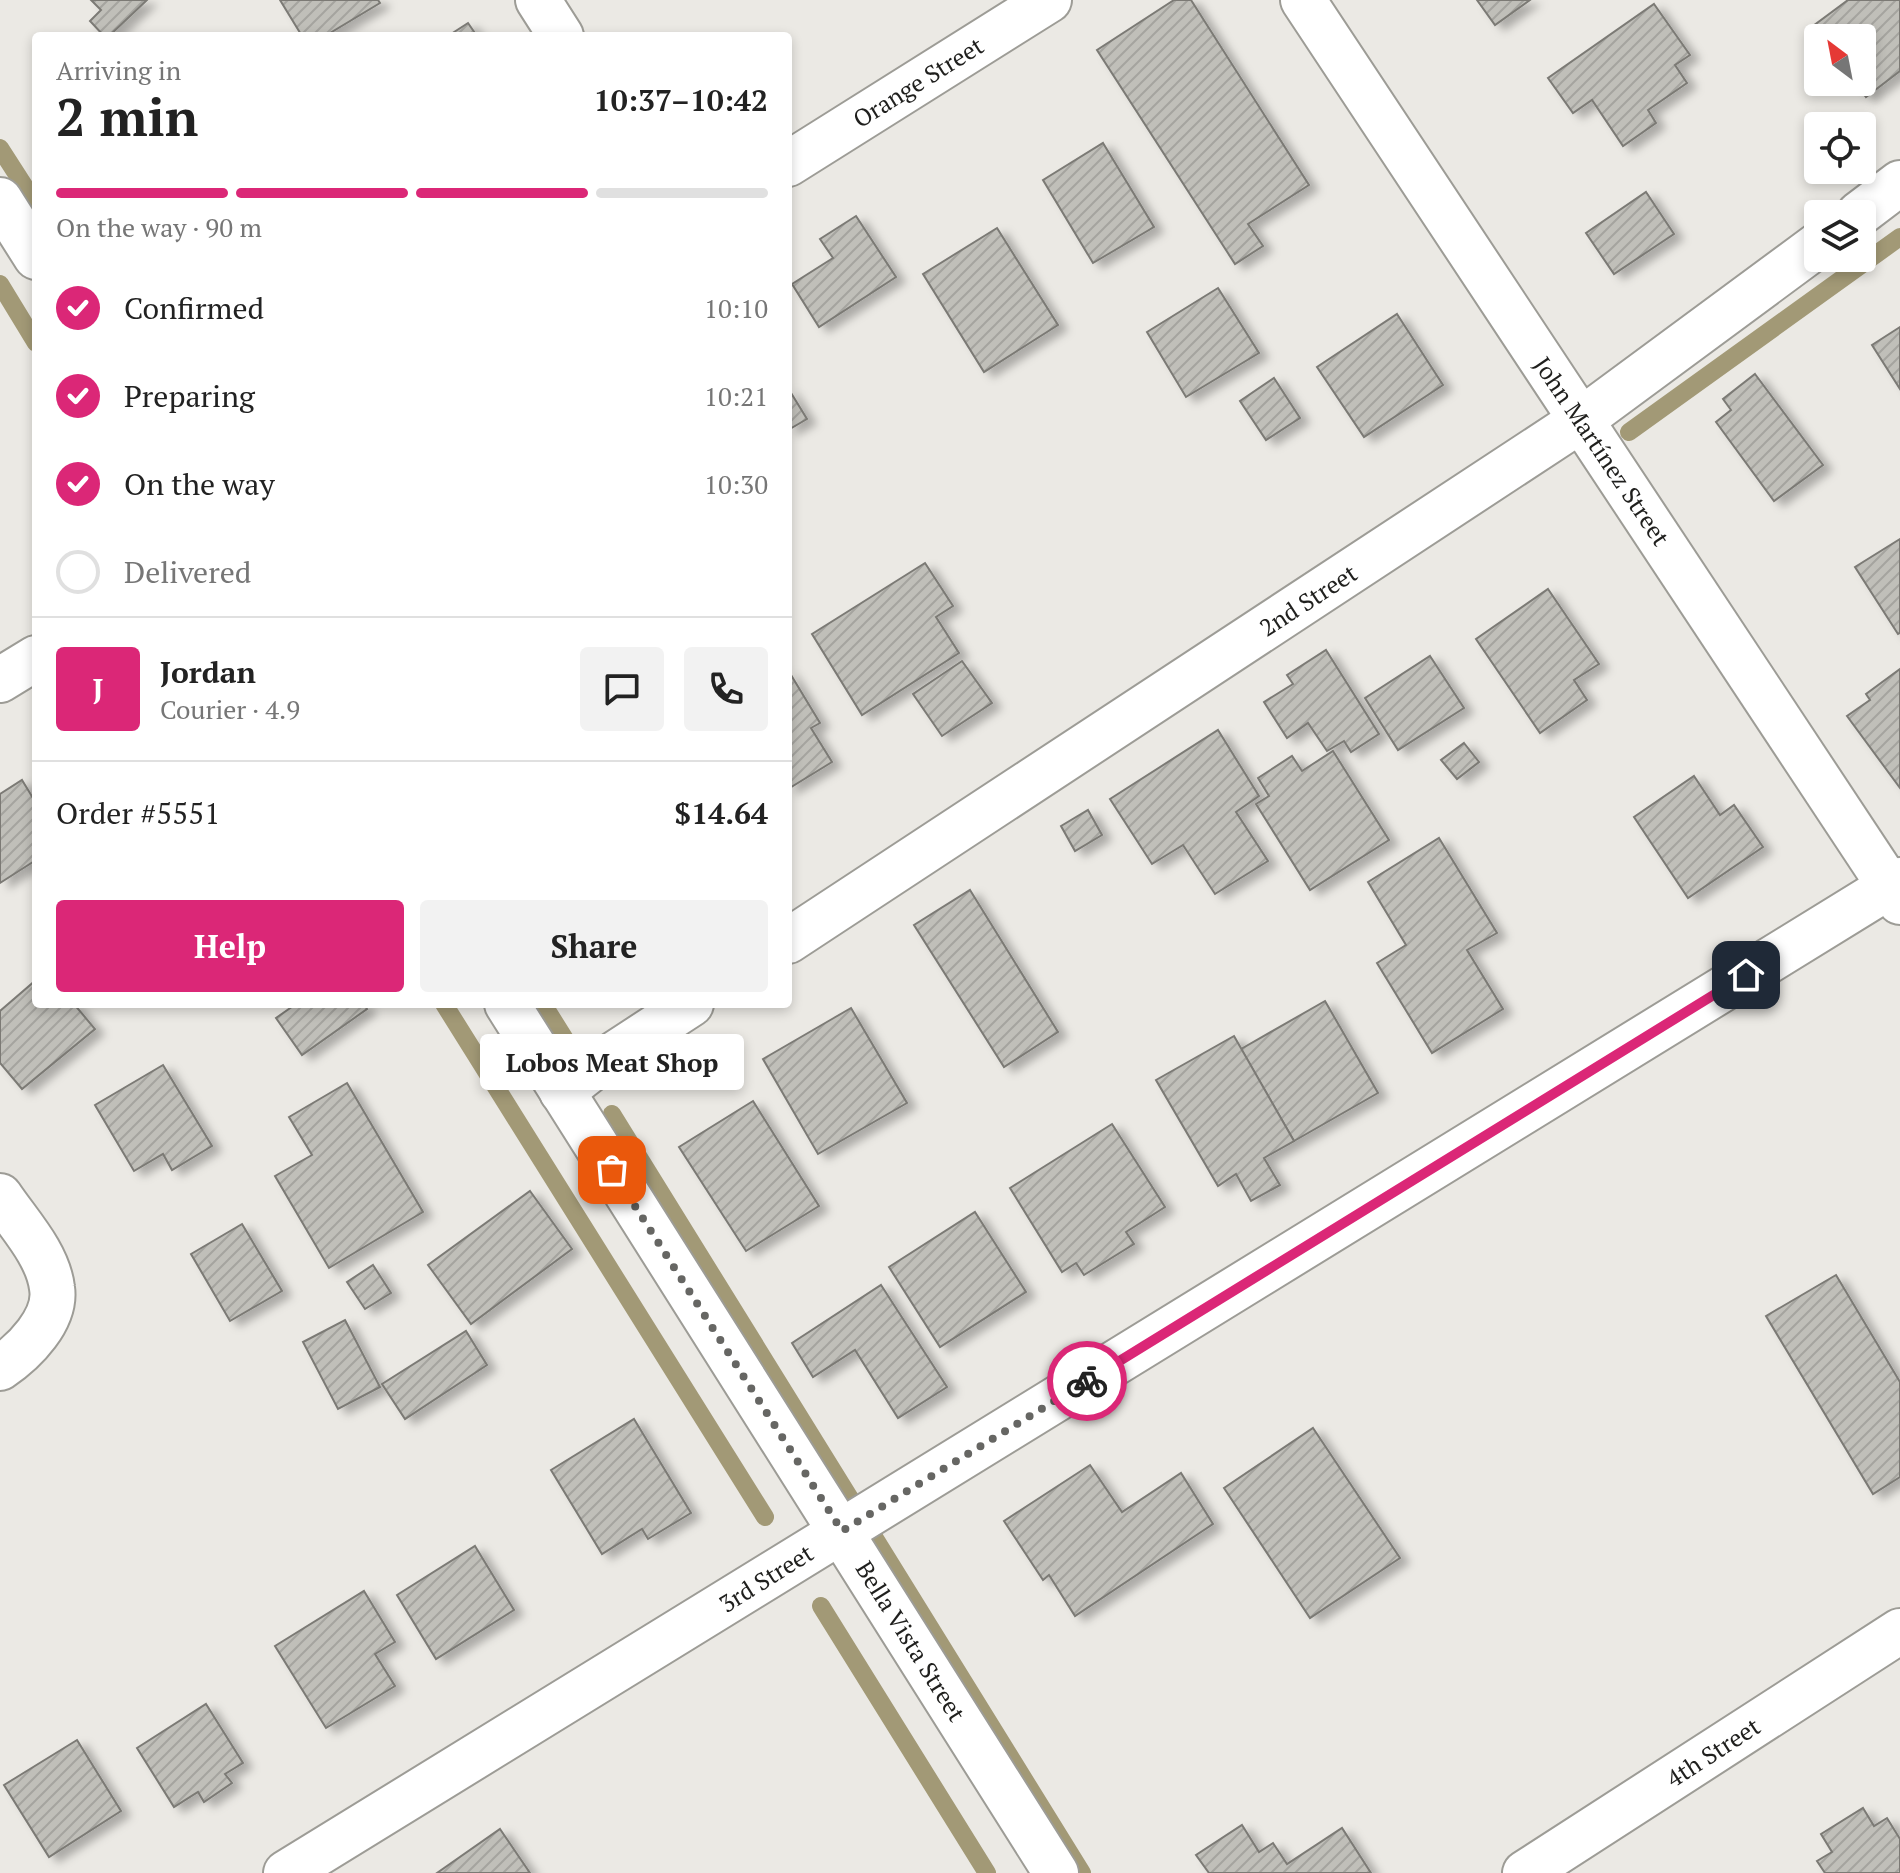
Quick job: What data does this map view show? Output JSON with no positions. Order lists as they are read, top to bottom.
{
  "streets": {
    "street": [
      "Orange Street",
      "John Martínez Street",
      "2nd Street",
      "3rd Street",
      "Bella Vista Street",
      "4th Street"
    ]
  },
  "crossings": [
    ["John Martínez Street", "2nd Street"],
    ["John Martínez Street", "3rd Street"],
    ["3rd Street", "Bella Vista Street"]
  ],
  "places": ["Lobos Meat Shop"],
  "north": "top left",
  "page": {
    "heading": ["2 min", "Arriving in", "10:37–10:42"],
    "panel": [
      "Jordan",
      "Courier · 4.9",
      "Order #5551",
      "$14.64"
    ],
    "bar": "On the way · 90 m",
    "list": [
      ["Confirmed", "10:10"],
      ["Preparing", "10:21"],
      ["On the way", "10:30"],
      "Delivered"
    ],
    "round": "J",
    "buttons": ["Help", "Share"],
    "bubble": "Lobos Meat Shop"
  }
}
